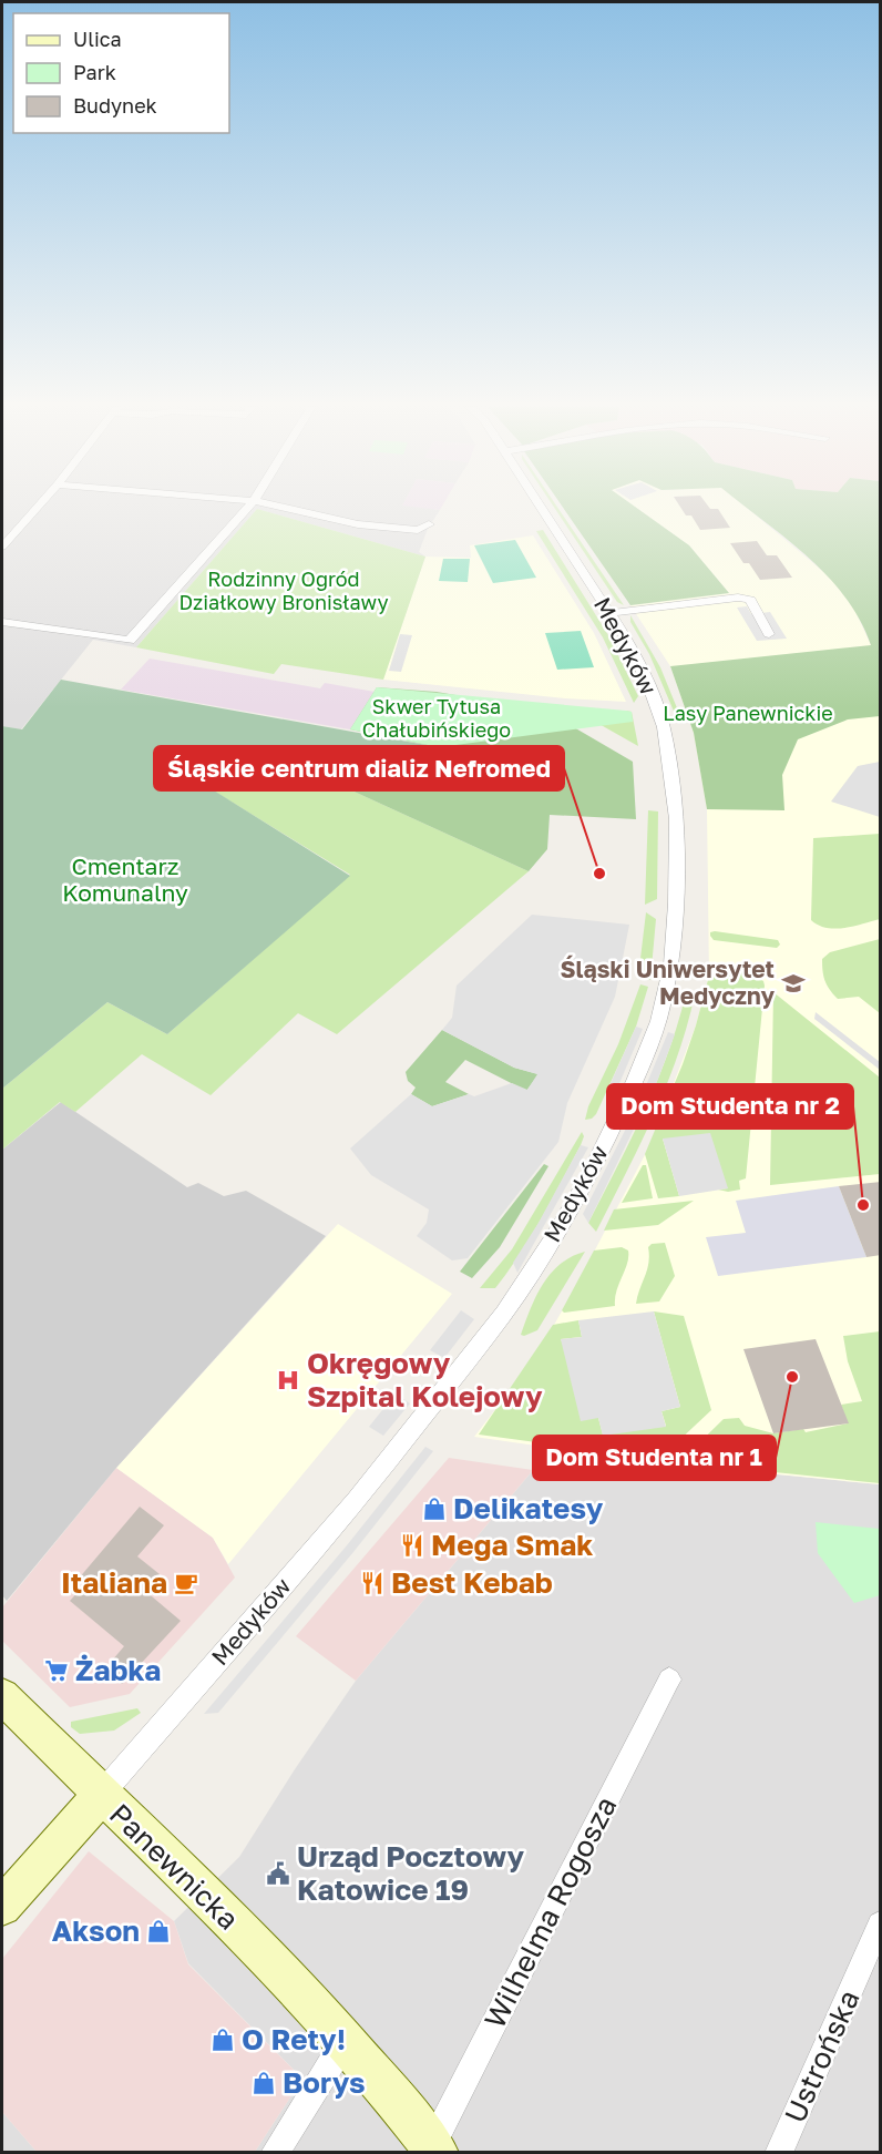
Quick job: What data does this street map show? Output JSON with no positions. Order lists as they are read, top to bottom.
{
  "streets": {
    "street": [
      "Medyków",
      "Panewnicka",
      "Wilhelma Rogosza",
      "Ustrońska"
    ]
  },
  "crossings": [
    ["Medyków", "Panewnicka"],
    ["Panewnicka", "Wilhelma Rogosza"]
  ],
  "parks": [
    "Rodzinny Ogród Działkowy Bronisławy",
    "Skwer Tytusa Chałubińskiego",
    "Lasy Panewnickie",
    "Cmentarz Komunalny"
  ],
  "places": {
    "other": ["Śląskie centrum dializ Nefromed", "Dom Studenta nr 2", "Dom Studenta nr 1"],
    "school or university": ["Śląski Uniwersytet Medyczny"],
    "hospital": ["Okręgowy Szpital Kolejowy"],
    "shop": [
      "Delikatesy",
      "Akson",
      "O Rety!",
      "Borys"
    ],
    "restaurant": ["Mega Smak", "Best Kebab"],
    "cafe": ["Italiana"],
    "supermarket": ["Żabka"],
    "public building": ["Urząd Pocztowy Katowice 19"]
  },
  "legend": ["Ulica", "Park", "Budynek"]
}
